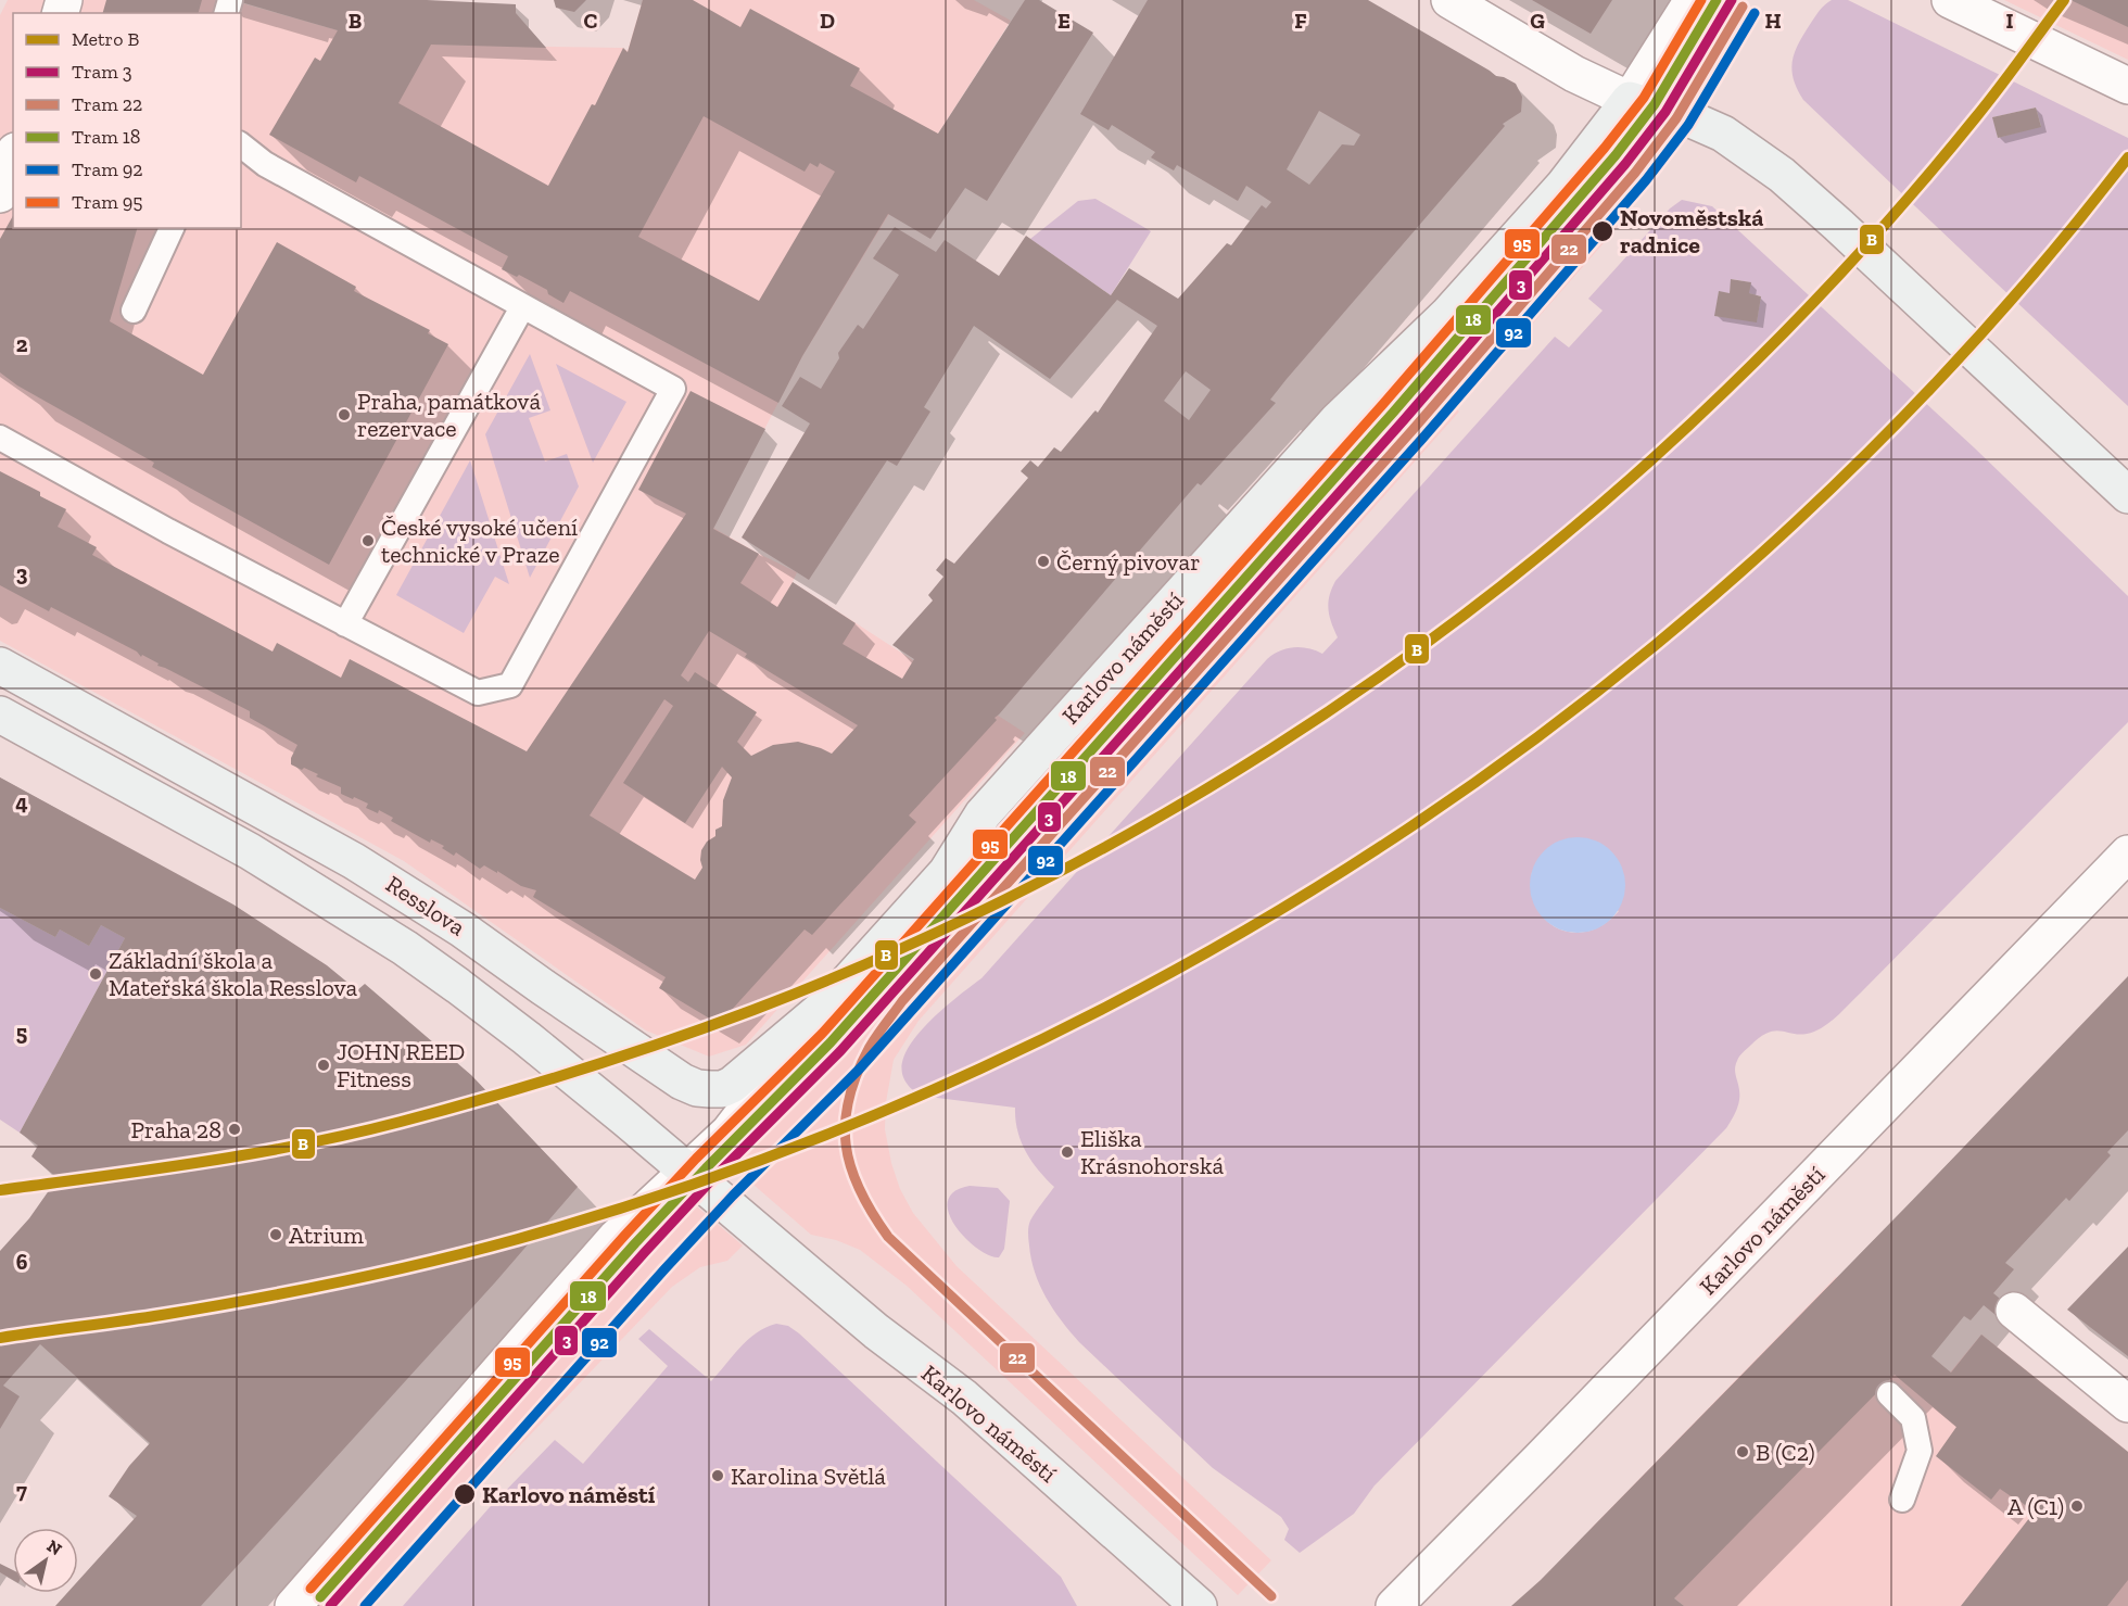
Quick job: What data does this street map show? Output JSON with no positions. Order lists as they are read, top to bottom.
{
  "streets": {
    "main road": ["Karlovo náměstí", "Resslova"]
  },
  "crossings": [
    ["Karlovo náměstí", "Resslova"]
  ],
  "places": [
    "Novoměstská radnice",
    "Praha, památková rezervace",
    "České vysoké učení technické v Praze",
    "Černý pivovar",
    "Základní škola a Mateřská škola Resslova",
    "JOHN REED Fitness",
    "Praha 28",
    "Eliška Krásnohorská",
    "Atrium",
    "B (C2)",
    "Karolina Světlá",
    "Karlovo náměstí",
    "A (C1)"
  ],
  "lines": [
    "metro line B",
    "tram line 3",
    "tram line 18",
    "tram line 95",
    "tram line 22",
    "tram line 92"
  ],
  "legend": [
    "Metro B",
    "Tram 3",
    "Tram 22",
    "Tram 18",
    "Tram 92",
    "Tram 95"
  ],
  "north": "top right",
  "grid": {
    "columns": [
      "B",
      "C",
      "D",
      "E",
      "F",
      "G",
      "H",
      "I"
    ],
    "rows": [
      "2",
      "3",
      "4",
      "5",
      "6",
      "7"
    ]
  }
}
